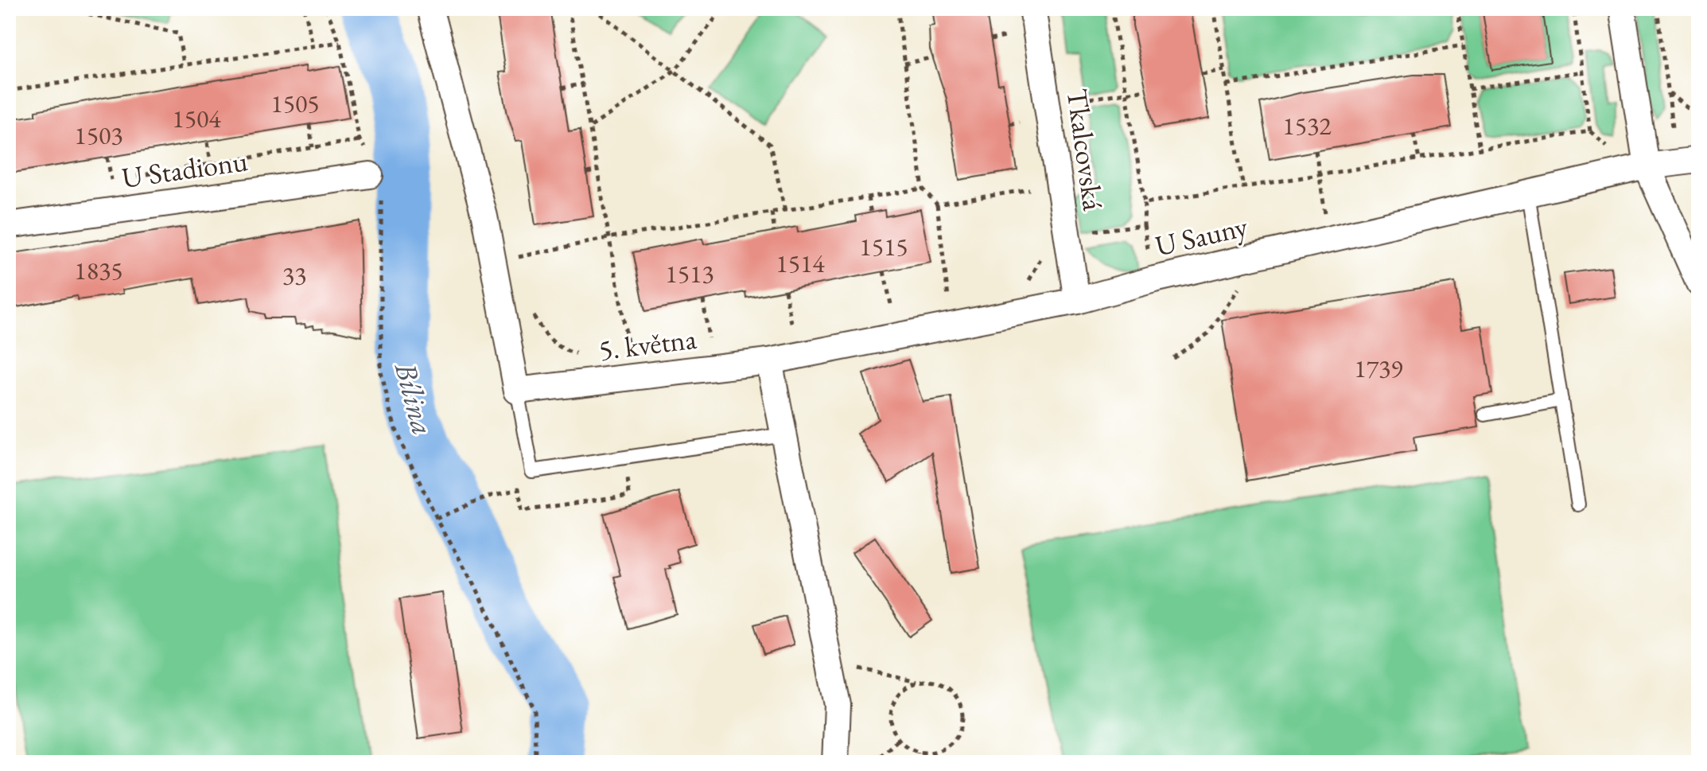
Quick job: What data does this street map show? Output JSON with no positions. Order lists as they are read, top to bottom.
{
  "streets": {
    "street": [
      "Tkalcovská",
      "U Stadionu",
      "U Sauny",
      "5. května"
    ]
  },
  "crossings": [
    ["Tkalcovská", "U Sauny"],
    ["U Sauny", "5. května"]
  ],
  "water": ["Bílina"],
  "house_numbers": [
    "1505",
    "1504",
    "1532",
    "1503",
    "1515",
    "1514",
    "1835",
    "1513",
    "33",
    "1739"
  ]
}
